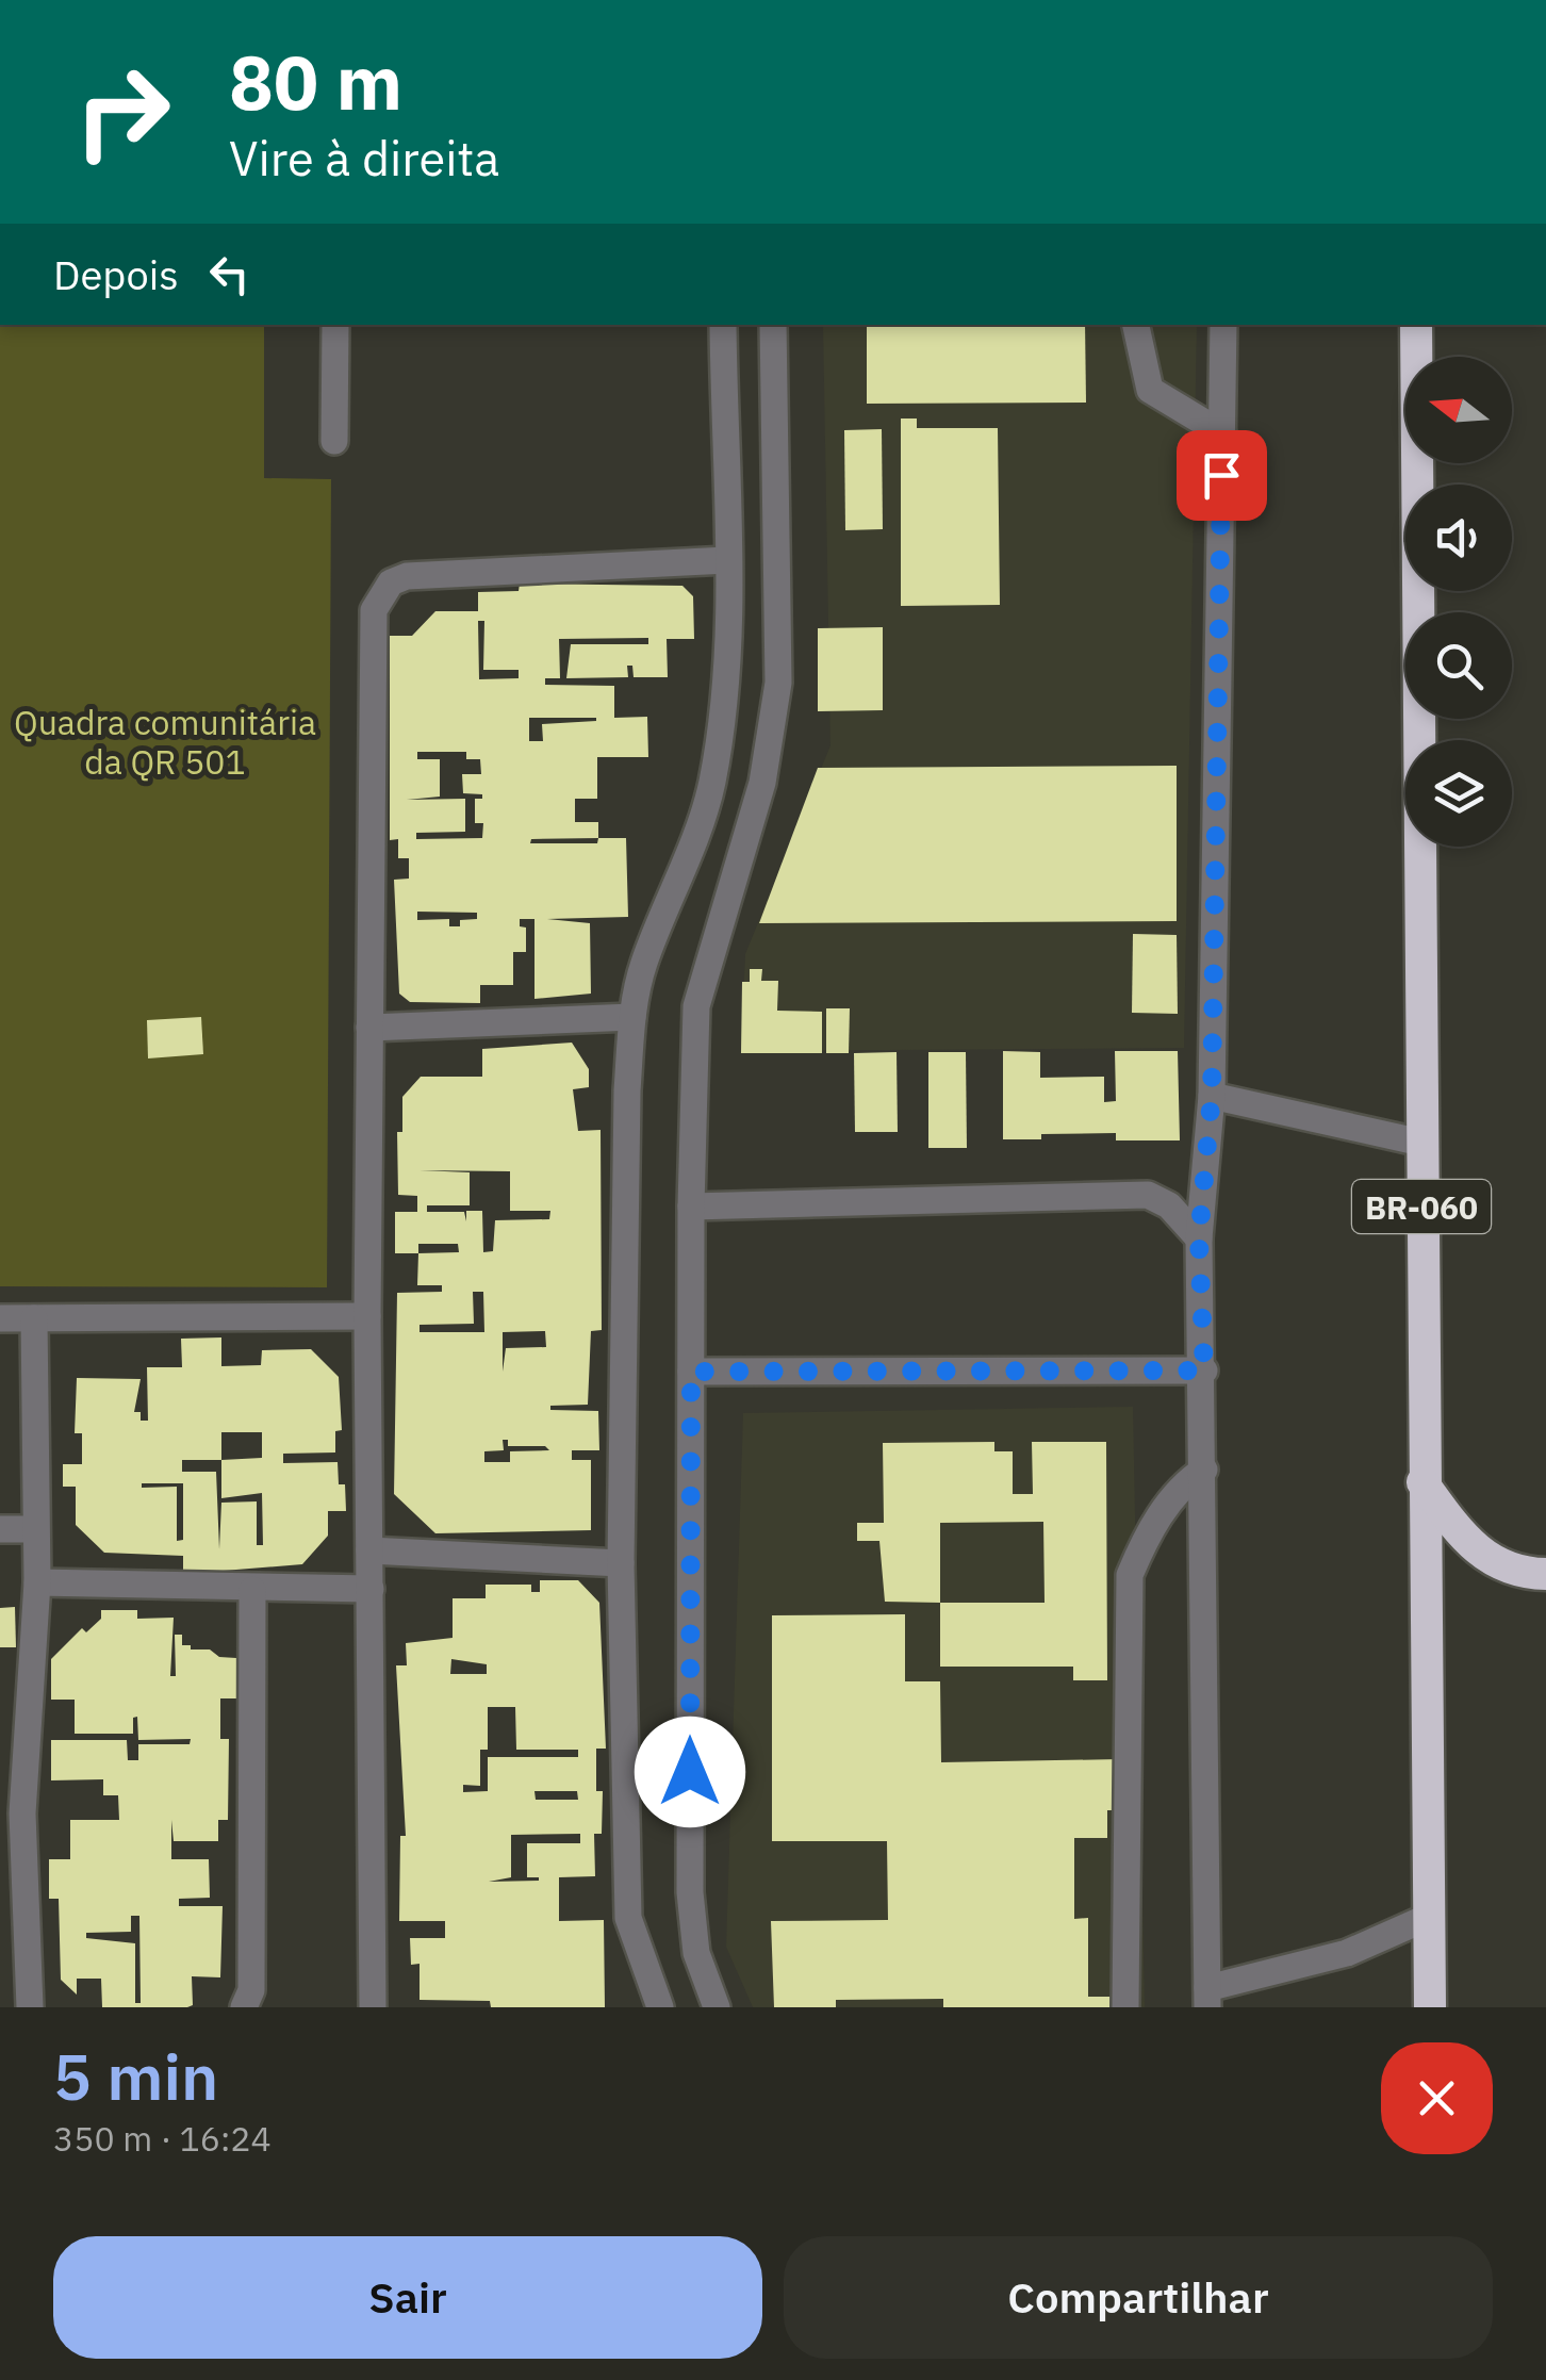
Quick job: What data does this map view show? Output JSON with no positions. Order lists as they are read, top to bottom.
{
  "streets": {
    "highway": ["BR-060"]
  },
  "parks": ["Quadra comunitária da QR 501"],
  "north": "left",
  "page": {
    "turn": ["80 m", "Vire à direita"],
    "then": "Depois",
    "heading": ["5 min", "350 m · 16:24"],
    "buttons": ["Sair", "Compartilhar"]
  }
}
